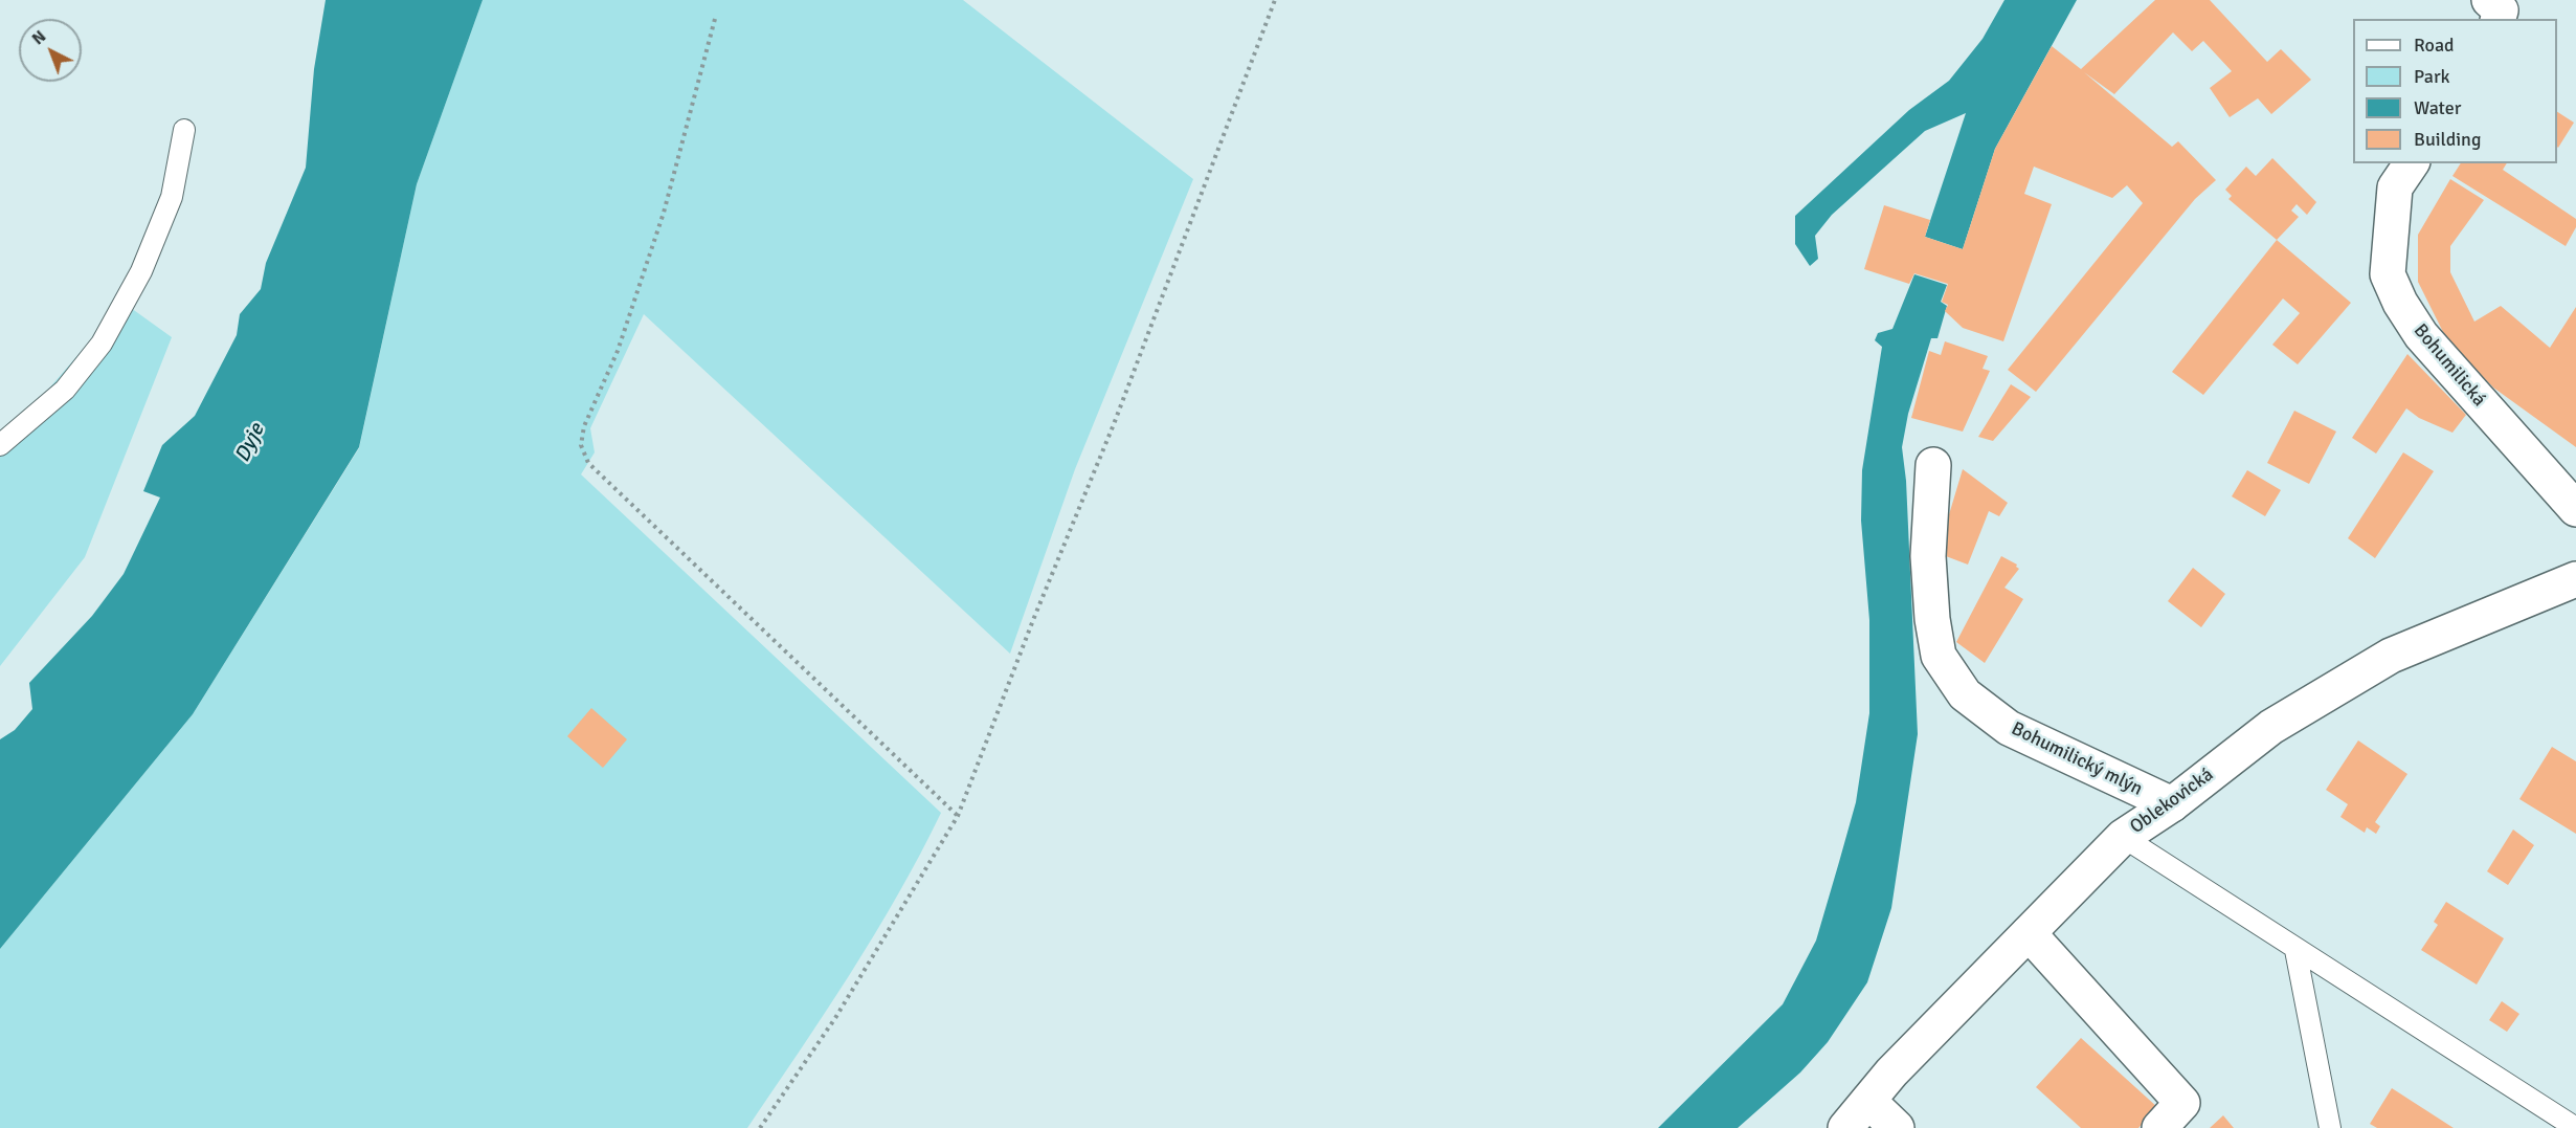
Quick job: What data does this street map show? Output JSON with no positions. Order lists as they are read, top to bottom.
{
  "streets": {
    "street": ["Bohumilická", "Bohumilický mlýn", "Oblekovická"]
  },
  "crossings": [
    ["Bohumilický mlýn", "Oblekovická"]
  ],
  "water": ["Dyje"],
  "legend": [
    "Road",
    "Park",
    "Water",
    "Building"
  ],
  "north": "top left"
}
